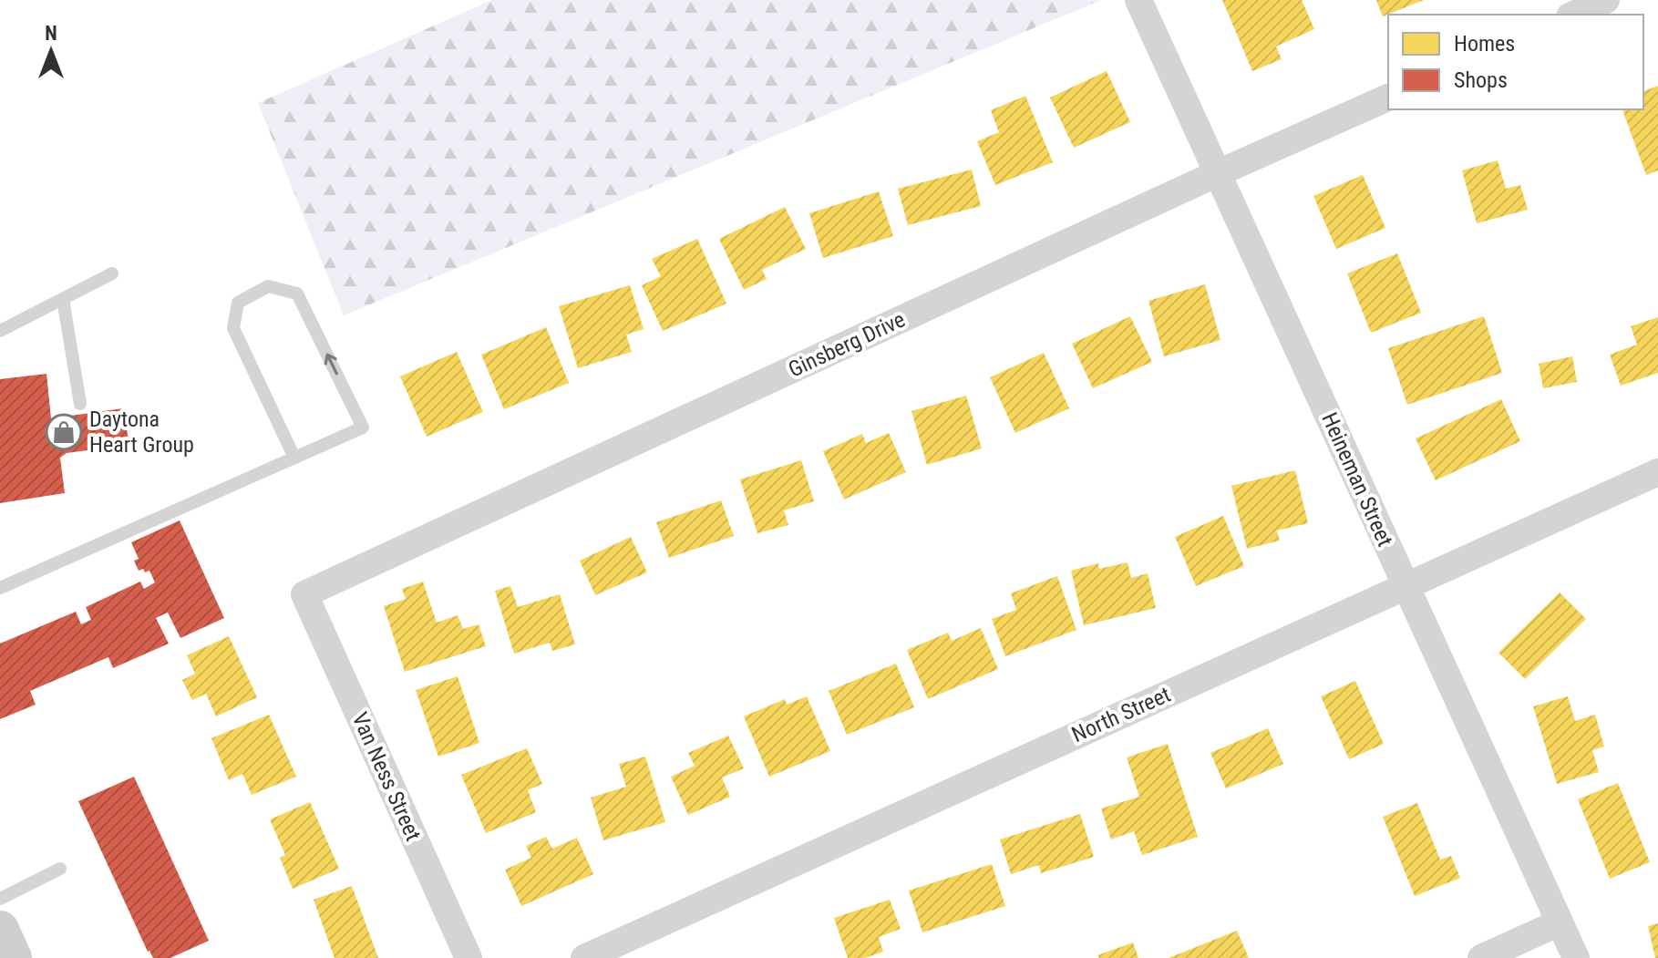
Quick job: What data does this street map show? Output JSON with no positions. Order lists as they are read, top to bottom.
{
  "streets": {
    "street": [
      "Ginsberg Drive",
      "Heineman Street",
      "North Street",
      "Van Ness Street"
    ]
  },
  "crossings": [
    ["Ginsberg Drive", "Heineman Street"],
    ["Ginsberg Drive", "Van Ness Street"],
    ["Heineman Street", "North Street"]
  ],
  "places": {
    "shop": ["Daytona Heart Group"]
  },
  "legend": ["Homes", "Shops"],
  "north": "top"
}
